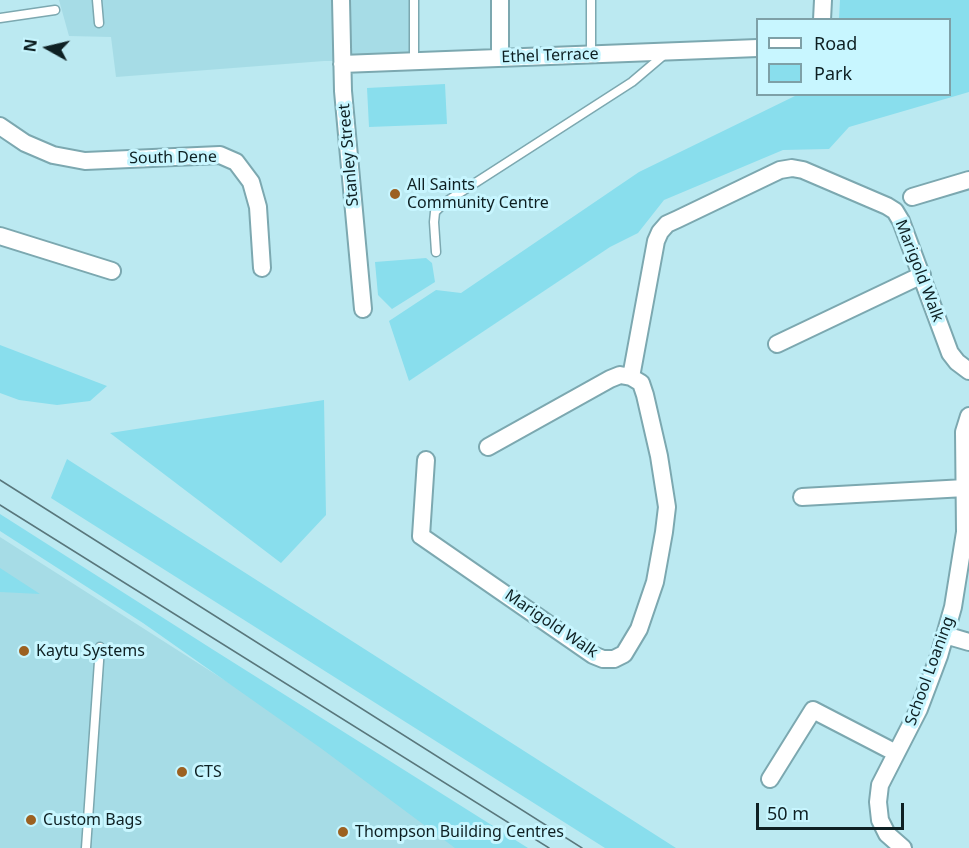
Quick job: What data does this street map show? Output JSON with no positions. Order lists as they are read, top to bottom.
{
  "streets": {
    "street": [
      "Ethel Terrace",
      "Stanley Street",
      "South Dene",
      "Marigold Walk",
      "School Loaning"
    ]
  },
  "crossings": [
    ["Ethel Terrace", "Stanley Street"]
  ],
  "places": [
    "All Saints Community Centre",
    "Kaytu Systems",
    "CTS",
    "Custom Bags",
    "Thompson Building Centres"
  ],
  "legend": ["Road", "Park"],
  "scale_bar": "50 m",
  "north": "left"
}
